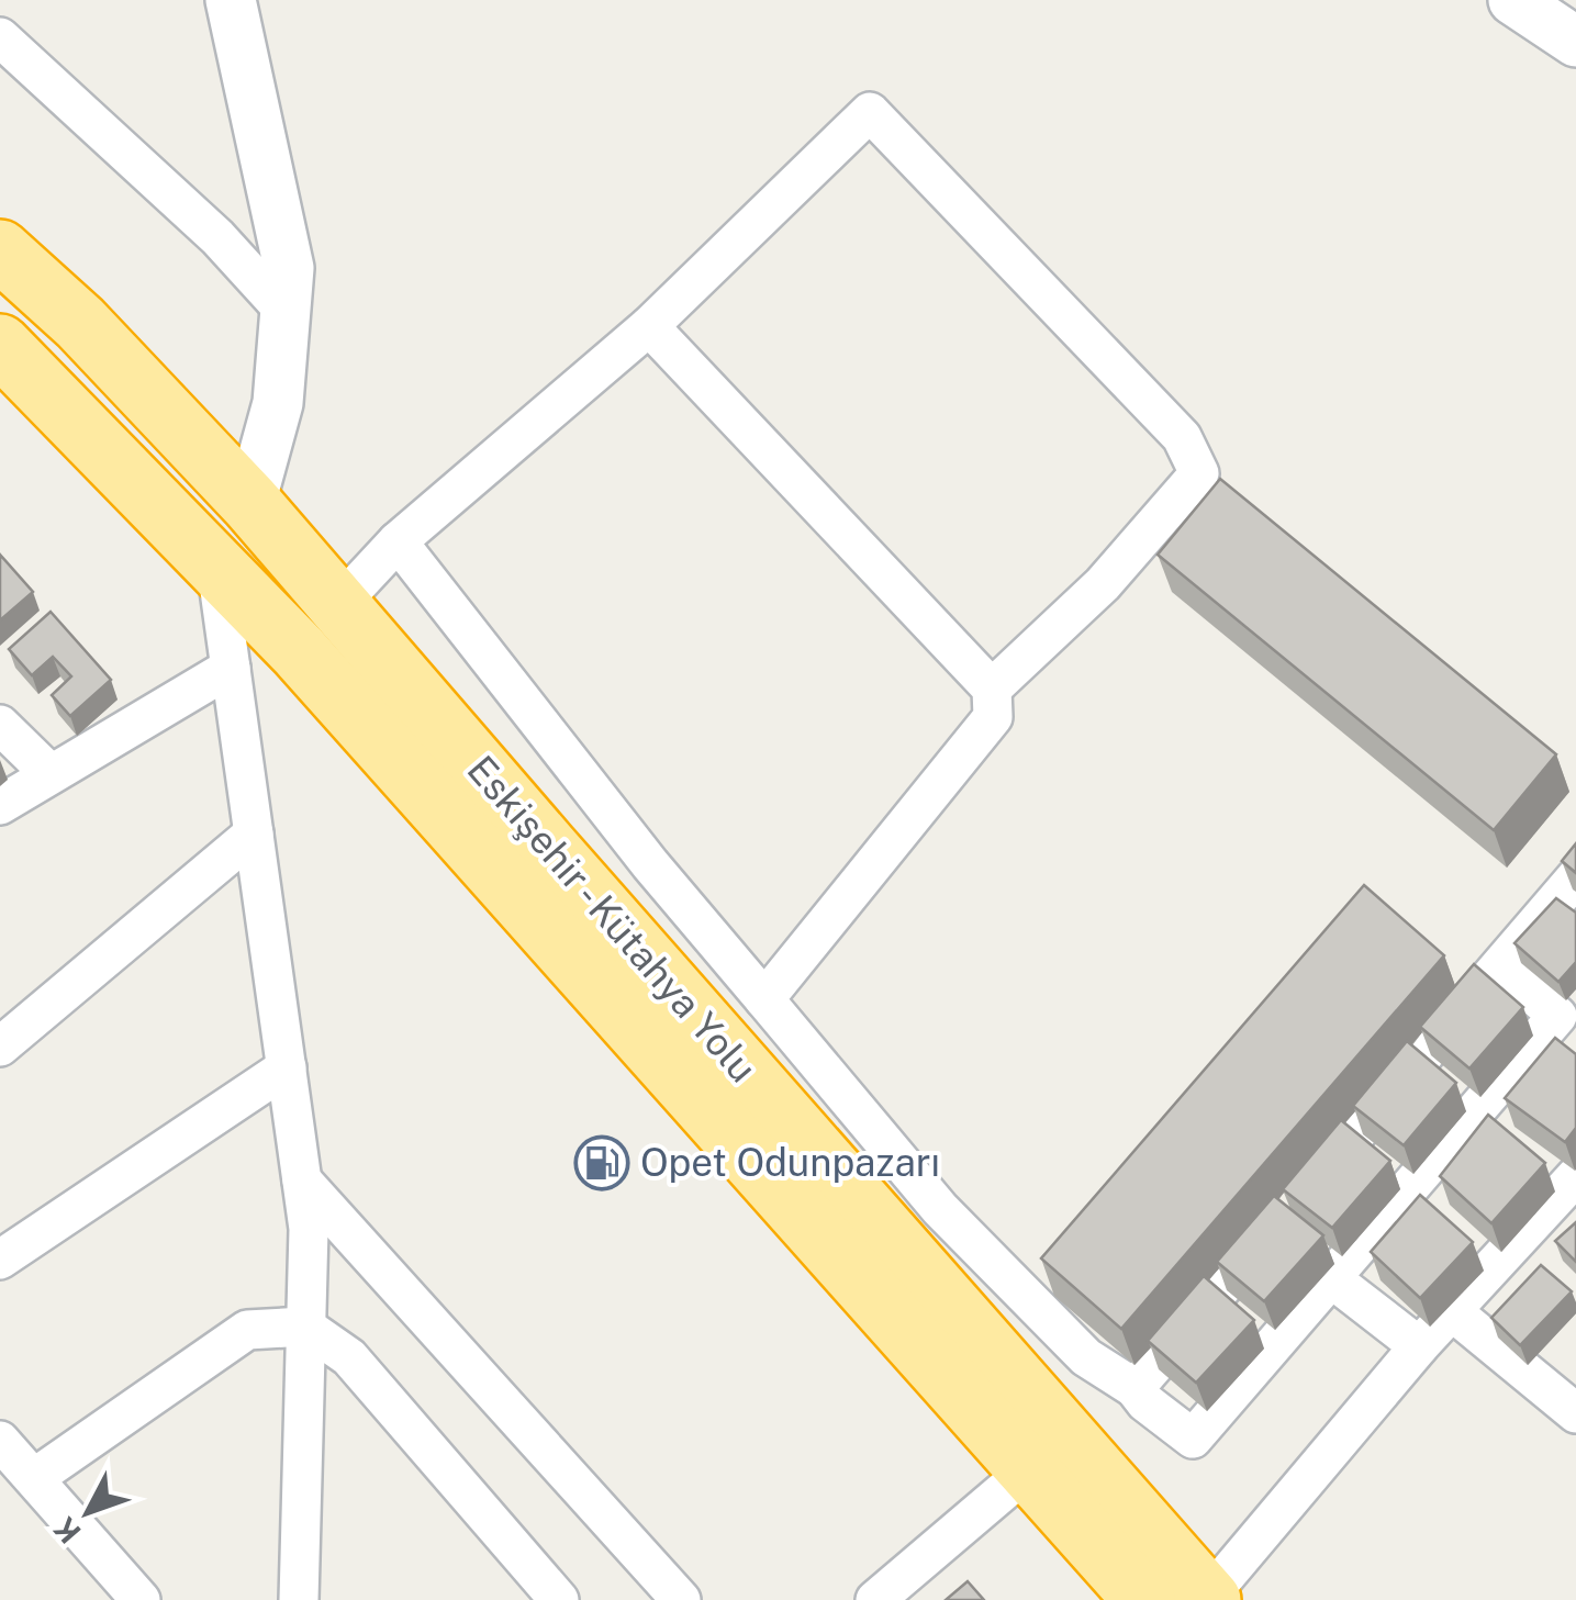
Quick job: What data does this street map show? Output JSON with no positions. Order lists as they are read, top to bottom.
{
  "streets": {
    "highway": ["Eskişehir - Kütahya Yolu"]
  },
  "places": {
    "fuel station": ["Opet Odunpazarı"]
  },
  "north": "bottom left"
}
